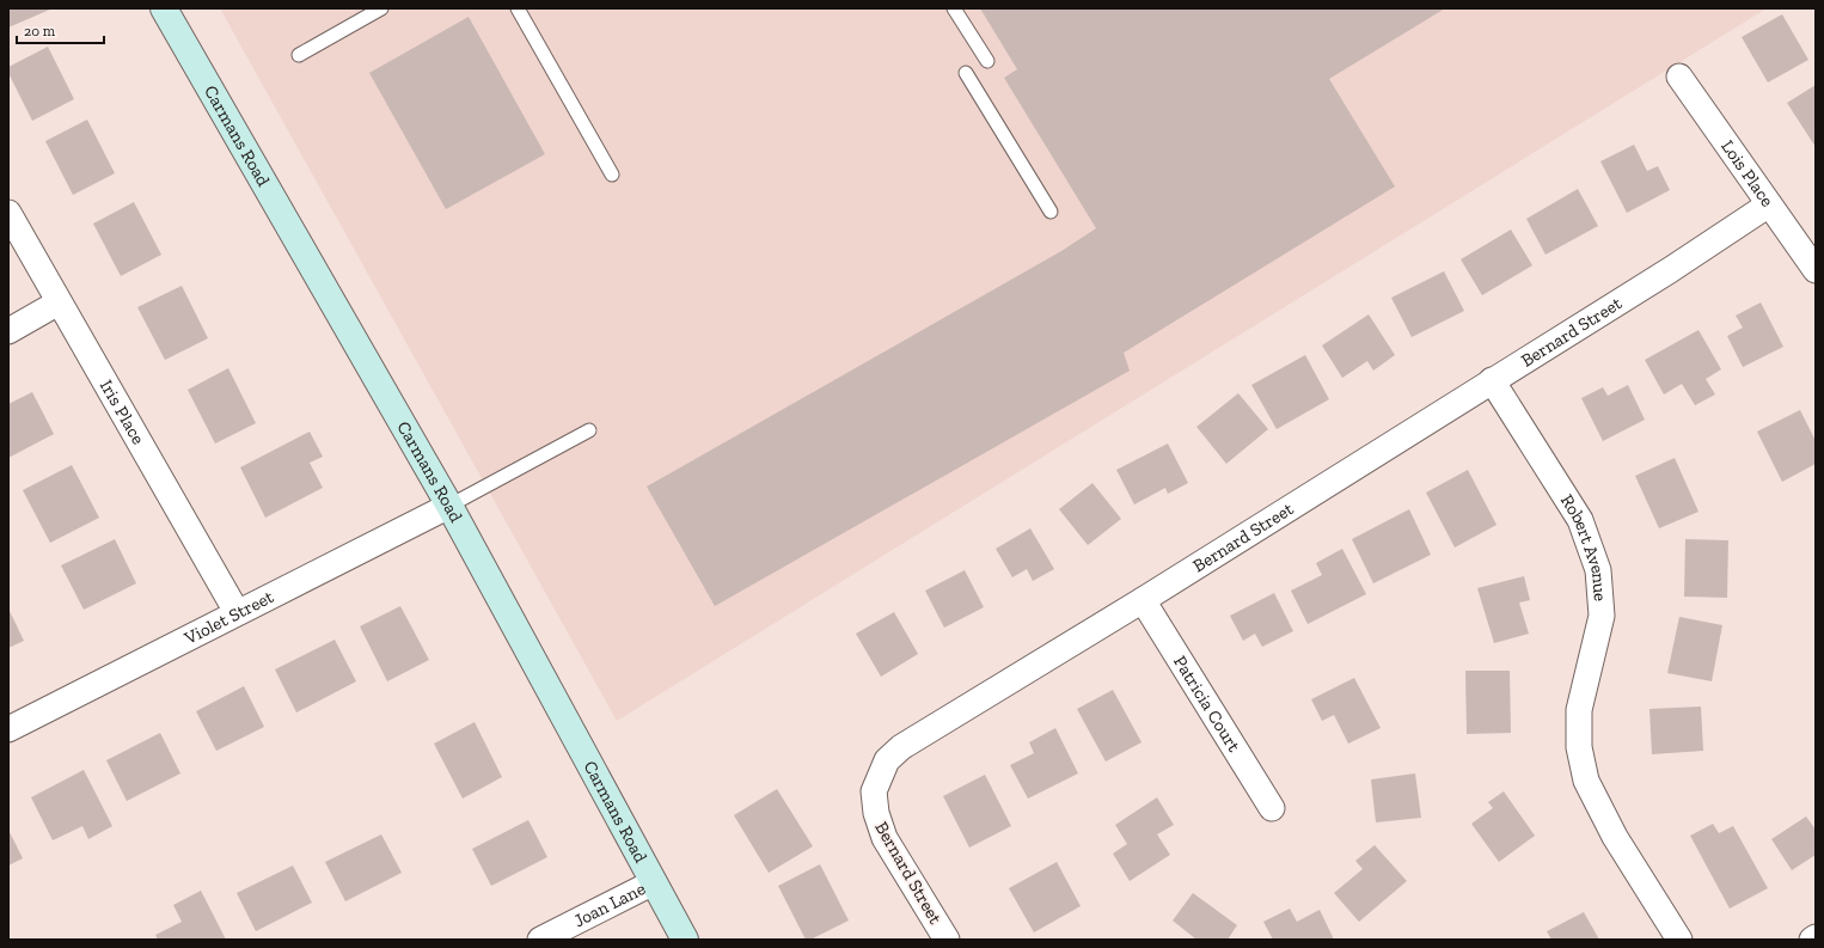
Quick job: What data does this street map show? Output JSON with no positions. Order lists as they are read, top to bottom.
{
  "streets": {
    "street": [
      "Carmans Road",
      "Lois Place",
      "Bernard Street",
      "Iris Place",
      "Robert Avenue",
      "Violet Street",
      "Patricia Court",
      "Joan Lane"
    ]
  },
  "crossings": [
    ["Carmans Road", "Violet Street"],
    ["Carmans Road", "Joan Lane"],
    ["Lois Place", "Bernard Street"],
    ["Bernard Street", "Robert Avenue"],
    ["Bernard Street", "Patricia Court"],
    ["Iris Place", "Violet Street"]
  ],
  "scale_bar": "20 m"
}
